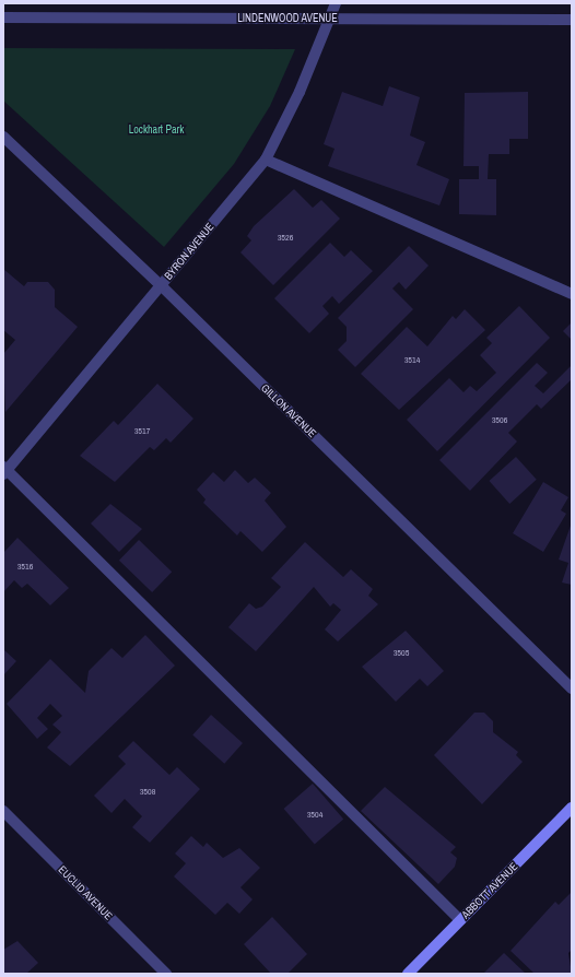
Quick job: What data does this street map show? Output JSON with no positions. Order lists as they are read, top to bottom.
{
  "streets": {
    "street": [
      "LINDENWOOD AVENUE",
      "BYRON AVENUE",
      "GILLON AVENUE",
      "ABBOTT AVENUE",
      "EUCLID AVENUE"
    ]
  },
  "crossings": [
    ["LINDENWOOD AVENUE", "BYRON AVENUE"],
    ["BYRON AVENUE", "GILLON AVENUE"]
  ],
  "parks": ["Lockhart Park"],
  "house_numbers": [
    "3526",
    "3514",
    "3506",
    "3517",
    "3516",
    "3505",
    "3508",
    "3504"
  ]
}
